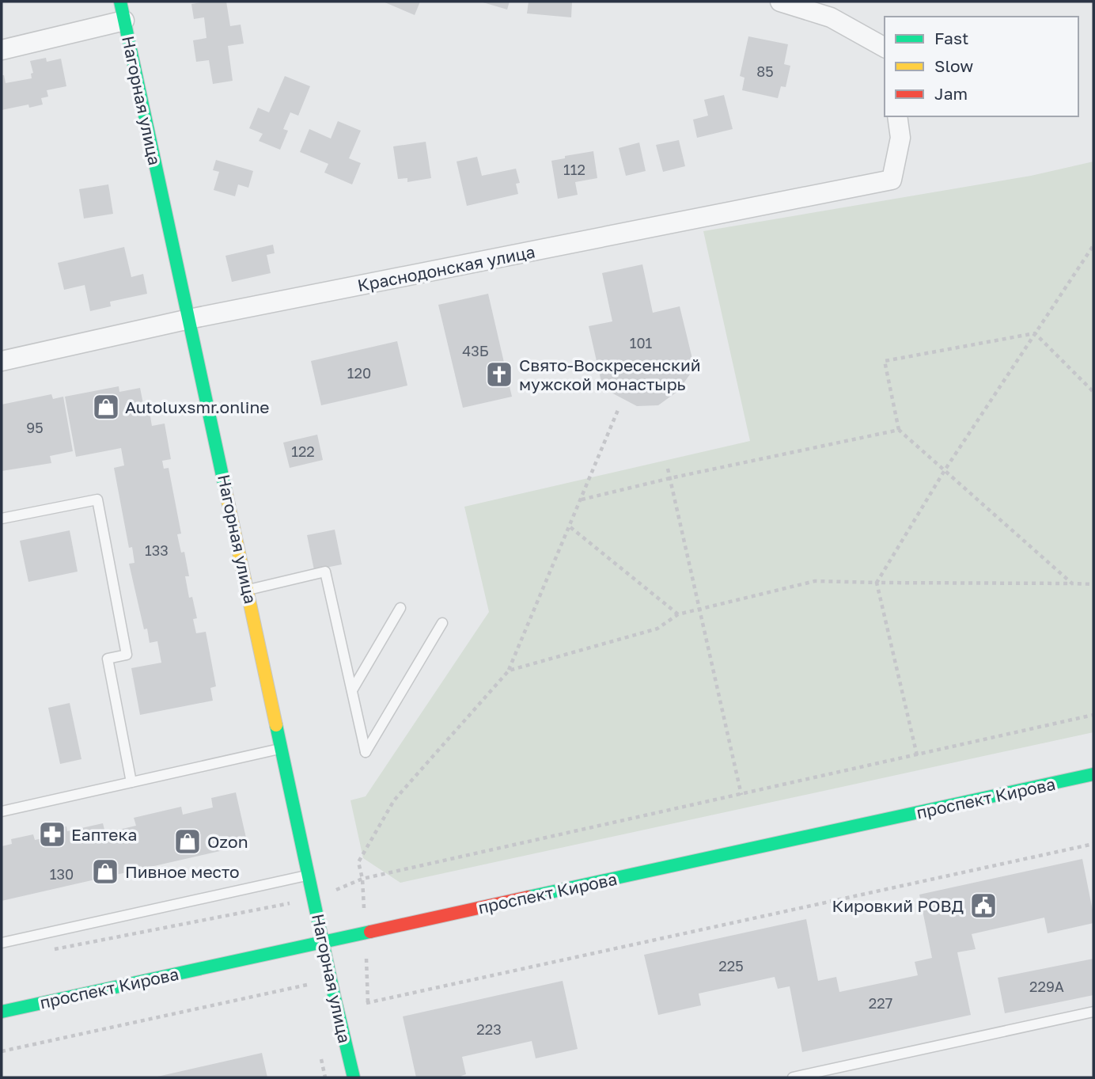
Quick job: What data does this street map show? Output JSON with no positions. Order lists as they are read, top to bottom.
{
  "streets": {
    "street": ["Нагорная улица", "Краснодонская улица", "проспект Кирова"]
  },
  "crossings": [
    ["Нагорная улица", "Краснодонская улица"],
    ["Нагорная улица", "проспект Кирова"]
  ],
  "places": {
    "church": ["Свято-Воскресенский мужской монастырь"],
    "shop": ["Autoluxsmr.online", "Ozon", "Пивное место"],
    "pharmacy": ["Еаптека"],
    "public building": ["Кировкий РОВД"]
  },
  "house_numbers": [
    "85",
    "112",
    "101",
    "43Б",
    "120",
    "95",
    "122",
    "133",
    "130",
    "225",
    "229А",
    "227",
    "223"
  ],
  "legend": ["Fast", "Slow", "Jam"]
}
